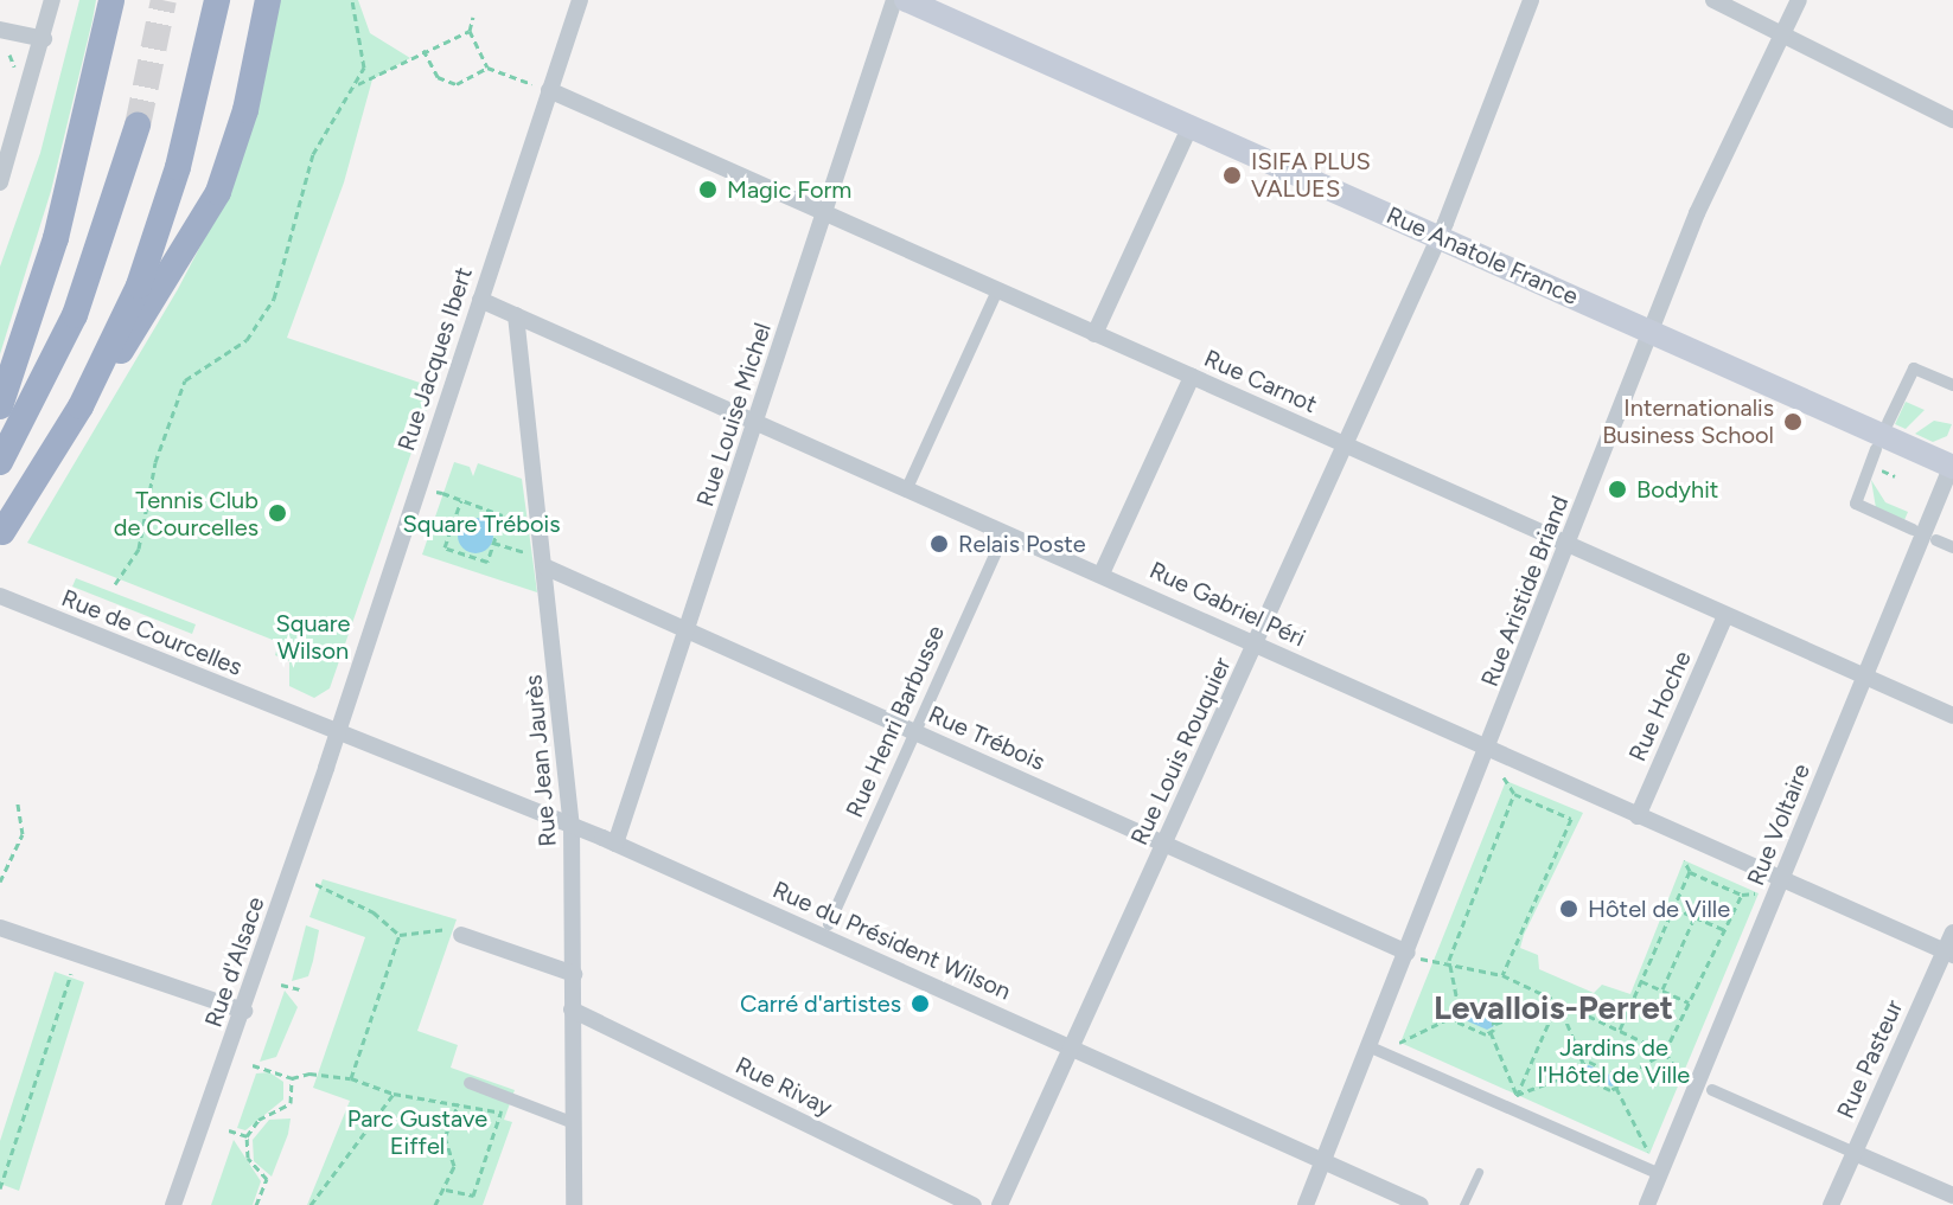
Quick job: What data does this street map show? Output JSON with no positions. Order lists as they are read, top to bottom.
{
  "streets": {
    "main road": ["Rue Anatole France"],
    "street": [
      "Rue Jacques Ibert",
      "Rue Carnot",
      "Rue Louise Michel",
      "Rue Aristide Briand",
      "Rue Gabriel Péri",
      "Rue de Courcelles",
      "Rue Hoche",
      "Rue Henri Barbusse",
      "Rue Trébois",
      "Rue Louis Rouquier",
      "Rue Jean Jaurès",
      "Rue Voltaire",
      "Rue du Président Wilson",
      "Rue d'Alsace",
      "Rue Pasteur",
      "Rue Rivay"
    ]
  },
  "crossings": [
    ["Rue Anatole France", "Rue Aristide Briand"],
    ["Rue Anatole France", "Rue Louis Rouquier"],
    ["Rue Anatole France", "Rue Voltaire"],
    ["Rue Jacques Ibert", "Rue Carnot"],
    ["Rue Jacques Ibert", "Rue Gabriel Péri"],
    ["Rue Jacques Ibert", "Rue de Courcelles"],
    ["Rue Jacques Ibert", "Rue du Président Wilson"],
    ["Rue Jacques Ibert", "Rue d'Alsace"],
    ["Rue Carnot", "Rue Louise Michel"],
    ["Rue Carnot", "Rue Aristide Briand"],
    ["Rue Carnot", "Rue Hoche"],
    ["Rue Carnot", "Rue Louis Rouquier"],
    ["Rue Carnot", "Rue Voltaire"],
    ["Rue Louise Michel", "Rue Gabriel Péri"],
    ["Rue Louise Michel", "Rue Trébois"],
    ["Rue Louise Michel", "Rue du Président Wilson"],
    ["Rue Aristide Briand", "Rue Gabriel Péri"],
    ["Rue Aristide Briand", "Rue Trébois"],
    ["Rue Aristide Briand", "Rue du Président Wilson"],
    ["Rue Gabriel Péri", "Rue Hoche"],
    ["Rue Gabriel Péri", "Rue Louis Rouquier"],
    ["Rue Gabriel Péri", "Rue Jean Jaurès"],
    ["Rue Gabriel Péri", "Rue Voltaire"],
    ["Rue Gabriel Péri", "Rue Pasteur"],
    ["Rue de Courcelles", "Rue du Président Wilson"],
    ["Rue de Courcelles", "Rue d'Alsace"],
    ["Rue Henri Barbusse", "Rue Trébois"],
    ["Rue Trébois", "Rue Louis Rouquier"],
    ["Rue Trébois", "Rue Jean Jaurès"],
    ["Rue Louis Rouquier", "Rue du Président Wilson"],
    ["Rue Jean Jaurès", "Rue du Président Wilson"],
    ["Rue Jean Jaurès", "Rue Rivay"],
    ["Rue du Président Wilson", "Rue d'Alsace"]
  ],
  "districts": ["Levallois-Perret"],
  "parks": [
    "Square Trébois",
    "Square Wilson",
    "Jardins de l'Hôtel de Ville",
    "Parc Gustave Eiffel"
  ],
  "places": [
    "ISIFA PLUS VALUES",
    "Magic Form",
    "Internationalis Business School",
    "Bodyhit",
    "Tennis Club de Courcelles",
    "Relais Poste",
    "Hôtel de Ville",
    "Carré d'artistes"
  ]
}
